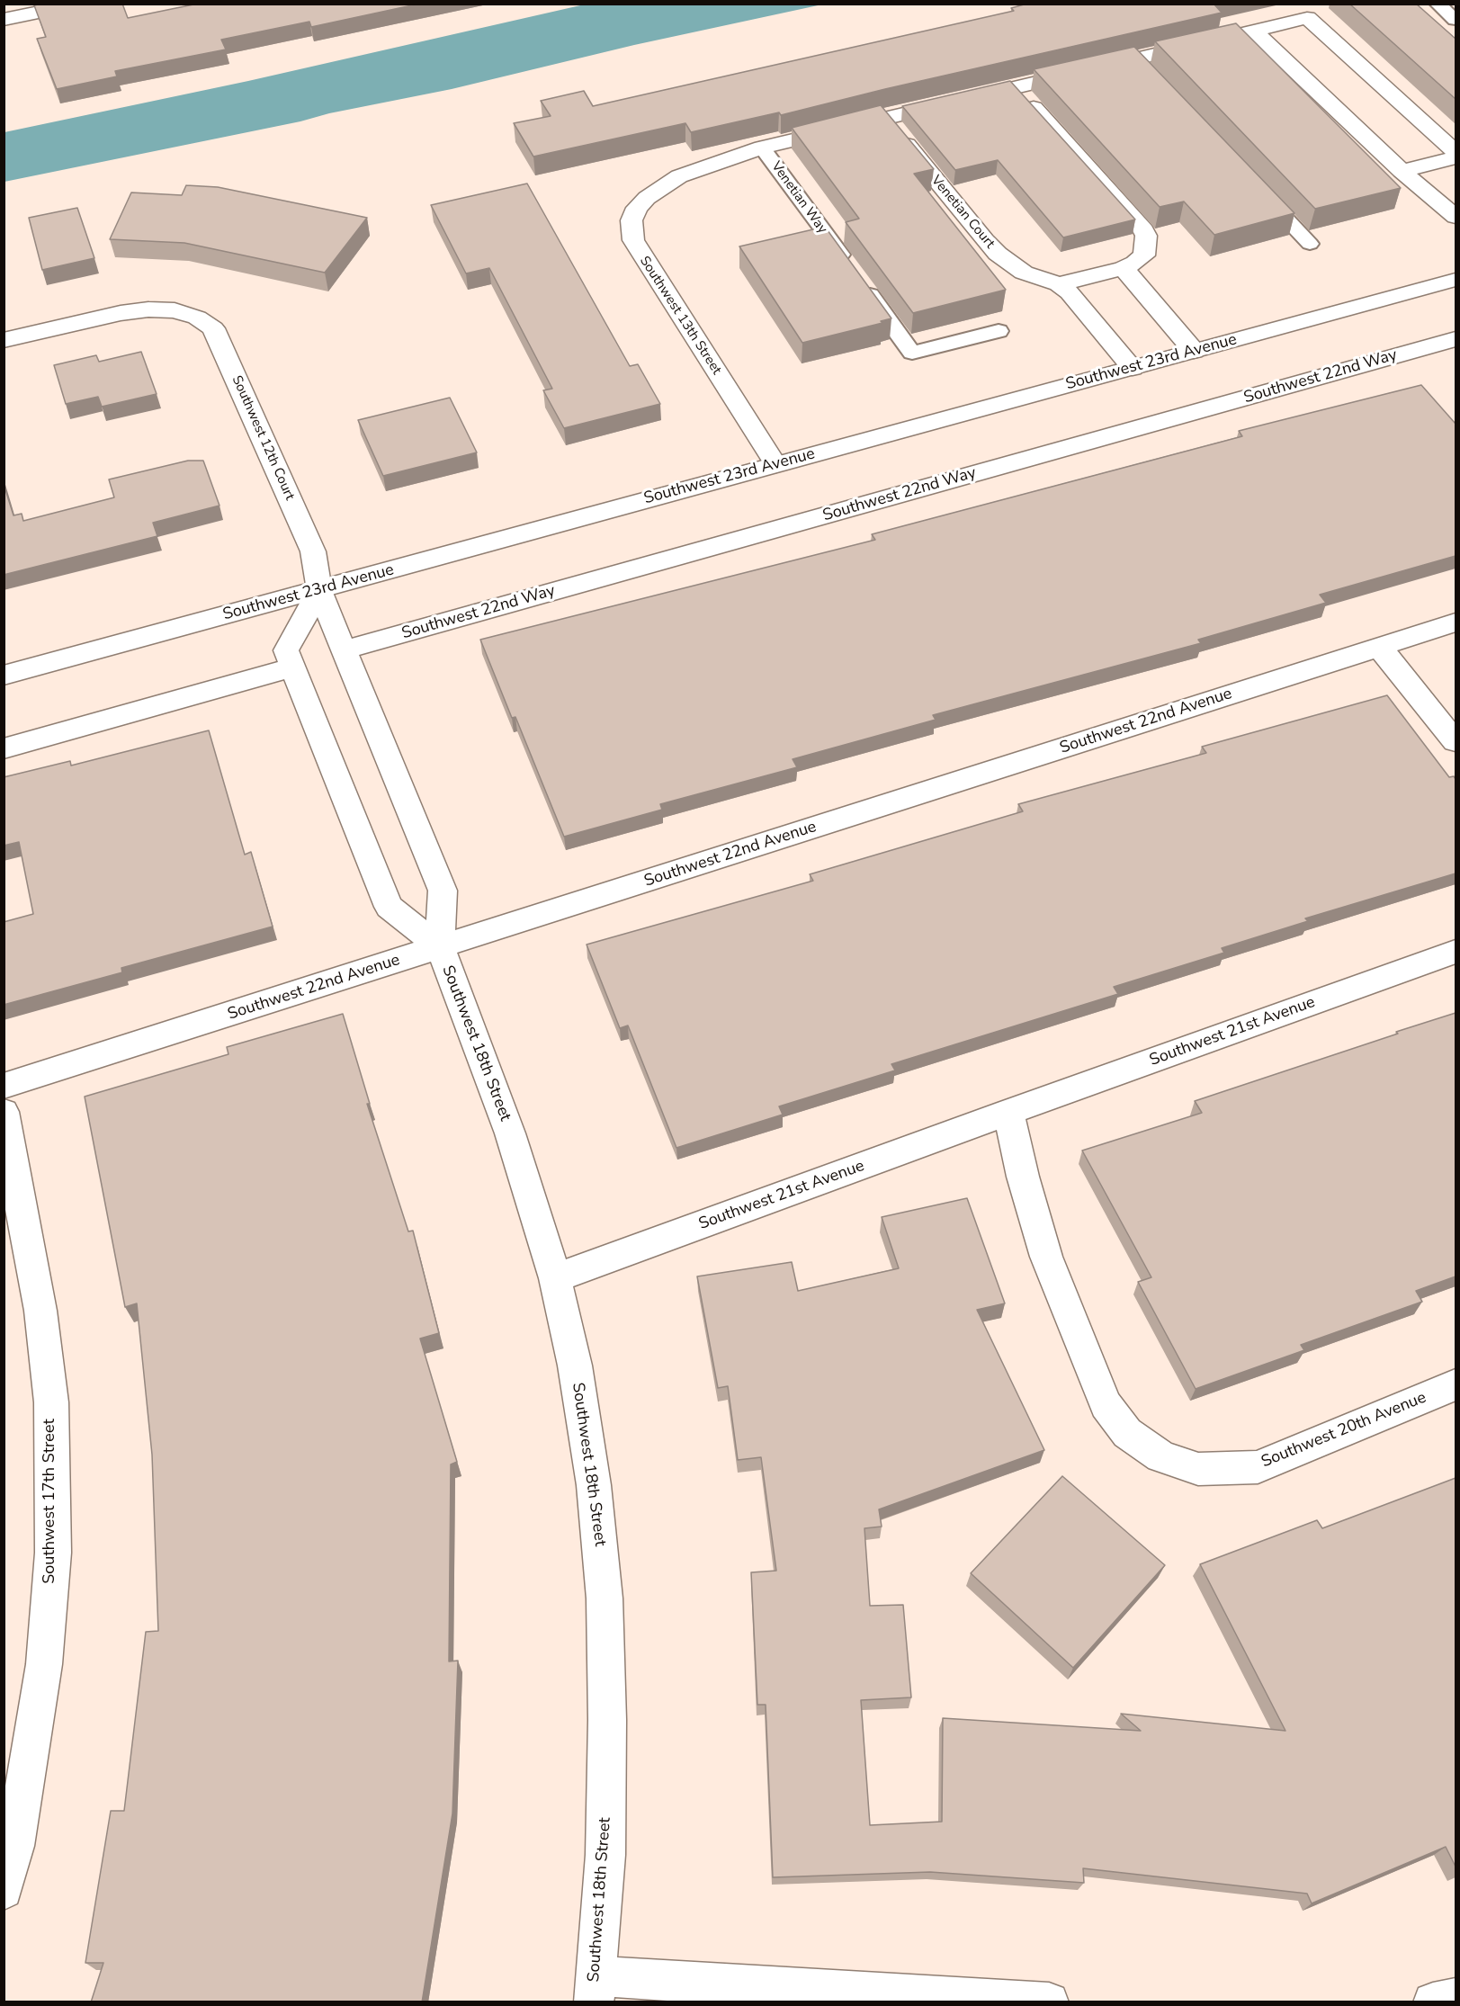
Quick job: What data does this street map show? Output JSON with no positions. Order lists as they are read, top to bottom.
{
  "streets": {
    "street": [
      "Venetian Court",
      "Southwest 13th Street",
      "Southwest 23rd Avenue",
      "Southwest 22nd Way",
      "Southwest 12th Court",
      "Southwest 22nd Avenue",
      "Southwest 21st Avenue",
      "Southwest 18th Street",
      "Southwest 20th Avenue",
      "Southwest 17th Street"
    ],
    "lane": ["Venetian Way"]
  },
  "crossings": [
    ["Venetian Way", "Southwest 13th Street"],
    ["Venetian Court", "Southwest 13th Street"],
    ["Venetian Court", "Southwest 23rd Avenue"],
    ["Southwest 13th Street", "Southwest 23rd Avenue"],
    ["Southwest 23rd Avenue", "Southwest 12th Court"],
    ["Southwest 23rd Avenue", "Southwest 18th Street"],
    ["Southwest 22nd Way", "Southwest 18th Street"],
    ["Southwest 12th Court", "Southwest 18th Street"],
    ["Southwest 22nd Avenue", "Southwest 18th Street"],
    ["Southwest 21st Avenue", "Southwest 18th Street"],
    ["Southwest 21st Avenue", "Southwest 20th Avenue"]
  ]
}
